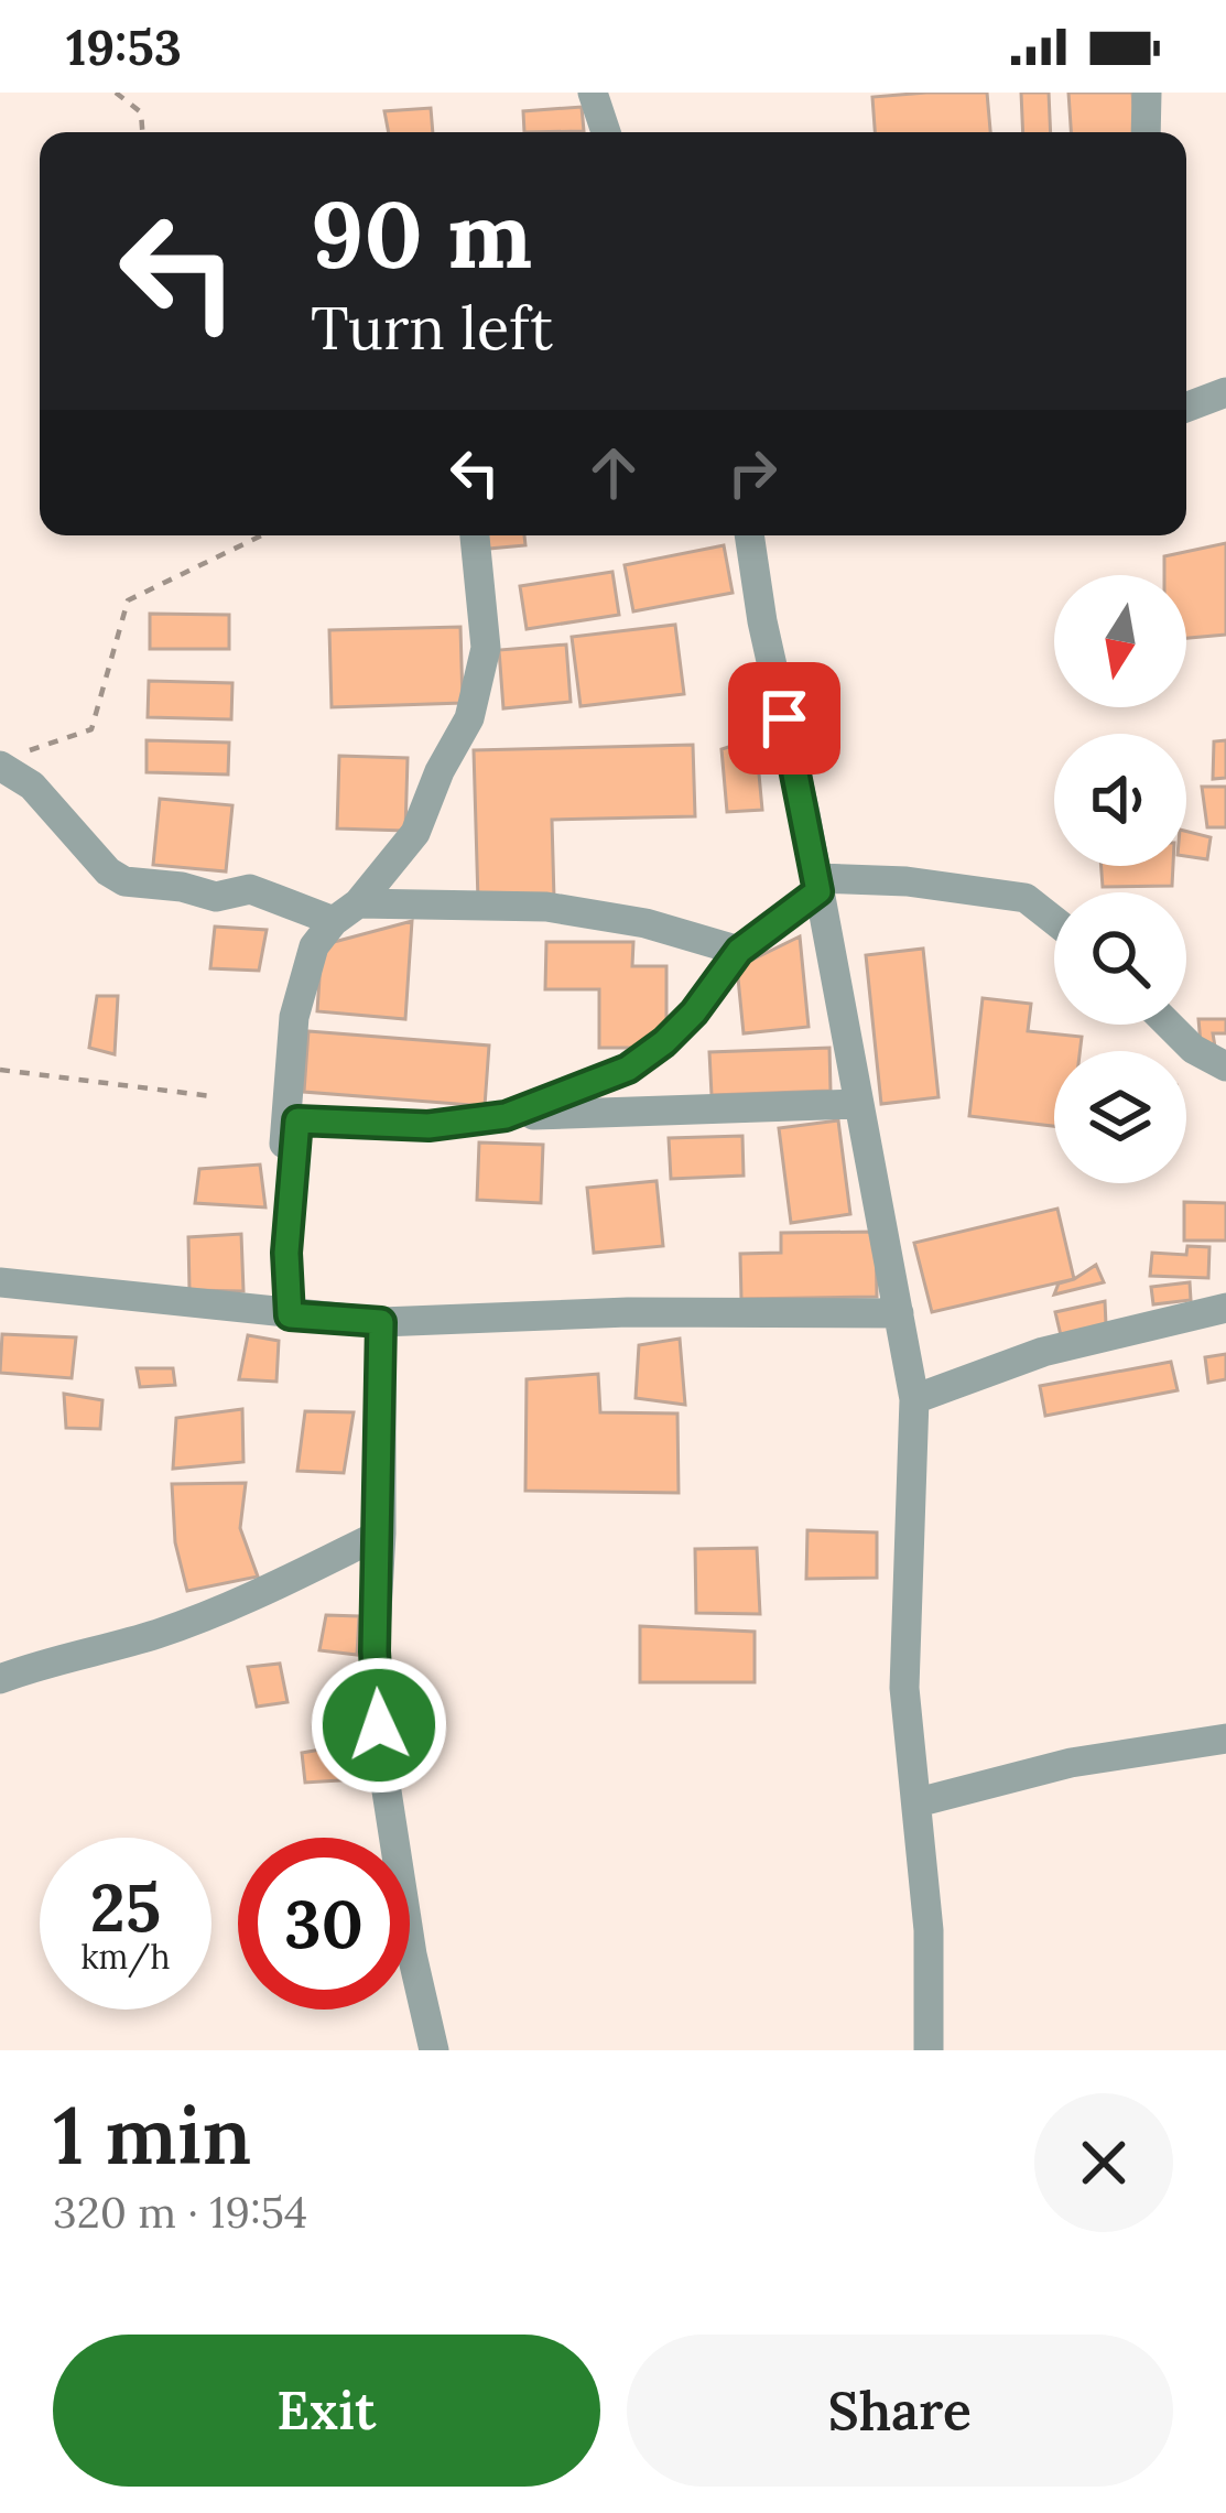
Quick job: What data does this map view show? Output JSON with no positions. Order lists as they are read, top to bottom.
{
  "north": "bottom",
  "page": {
    "status": "19:53",
    "turn": ["90 m", "Turn left"],
    "speed": "25 km/h",
    "limit": "30",
    "heading": ["1 min", "320 m · 19:54"],
    "buttons": ["Exit", "Share"]
  }
}
